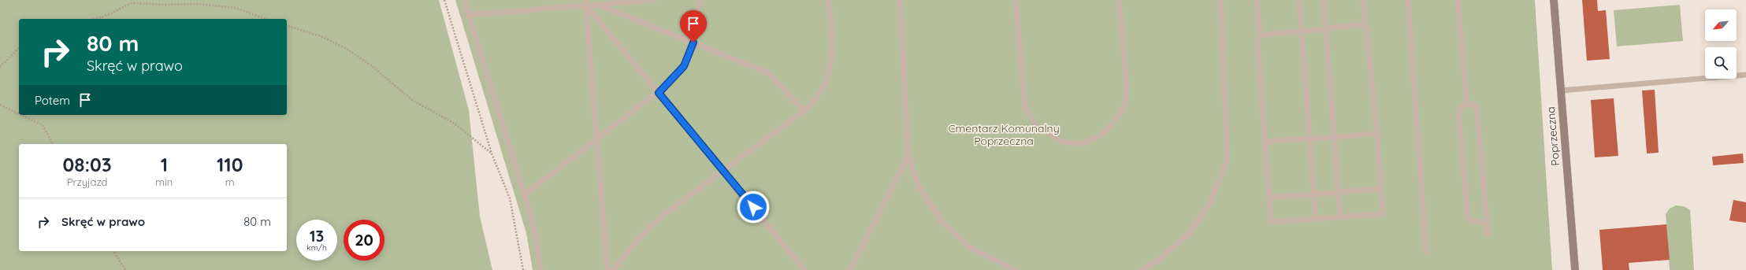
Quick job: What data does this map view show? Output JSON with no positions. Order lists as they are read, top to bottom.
{
  "streets": {
    "street": ["Poprzeczna"]
  },
  "parks": ["Cmentarz Komunalny Poprzeczna"],
  "north": "bottom left",
  "page": {
    "turn": ["80 m", "Skręć w prawo"],
    "then": "Potem",
    "eta": [
      "08:03",
      "Przyjazd",
      "1",
      "min",
      "110",
      "m"
    ],
    "list": [
      {
        "name": "Skręć w prawo",
        "value": "80 m"
      }
    ],
    "speed": "13 km/h",
    "limit": "20"
  }
}
